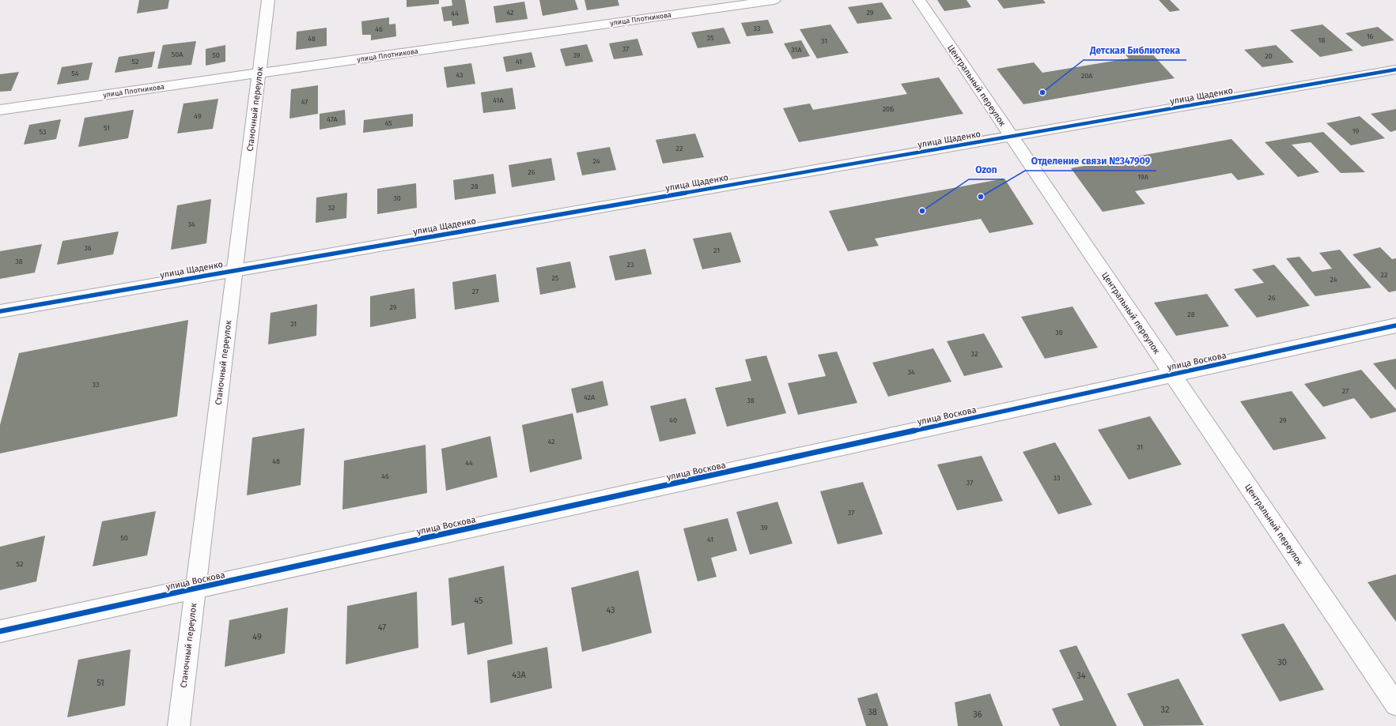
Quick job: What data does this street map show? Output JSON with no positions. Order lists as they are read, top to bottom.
{
  "streets": {
    "street": [
      "улица Плотникова",
      "Центральный переулок",
      "улица Щаденко",
      "Станочный переулок",
      "улица Воскова"
    ]
  },
  "crossings": [
    ["улица Плотникова", "Станочный переулок"],
    ["Центральный переулок", "улица Щаденко"],
    ["Центральный переулок", "улица Воскова"],
    ["улица Щаденко", "Станочный переулок"],
    ["Станочный переулок", "улица Воскова"]
  ],
  "places": ["Детская Библиотека", "Отделение связи №347909", "Ozon"],
  "house_numbers": [
    "42",
    "29",
    "44",
    "33",
    "46",
    "16",
    "35",
    "48",
    "18",
    "31",
    "37",
    "31А",
    "50А",
    "50",
    "39",
    "20",
    "52",
    "41",
    "54",
    "43",
    "20А",
    "41А",
    "47",
    "20Б",
    "49",
    "47А",
    "45",
    "51",
    "19",
    "53",
    "22",
    "24",
    "26",
    "19А",
    "28",
    "30",
    "32",
    "34",
    "36",
    "21",
    "38",
    "23",
    "22",
    "25",
    "24",
    "27",
    "26",
    "29",
    "28",
    "31",
    "30",
    "32",
    "34",
    "33",
    "27",
    "42А",
    "38",
    "40",
    "29",
    "42",
    "31",
    "48",
    "44",
    "46",
    "33",
    "37",
    "37",
    "39",
    "50",
    "41",
    "52",
    "45",
    "43",
    "47",
    "49",
    "30",
    "43А",
    "34",
    "51",
    "32",
    "38",
    "36"
  ]
}
